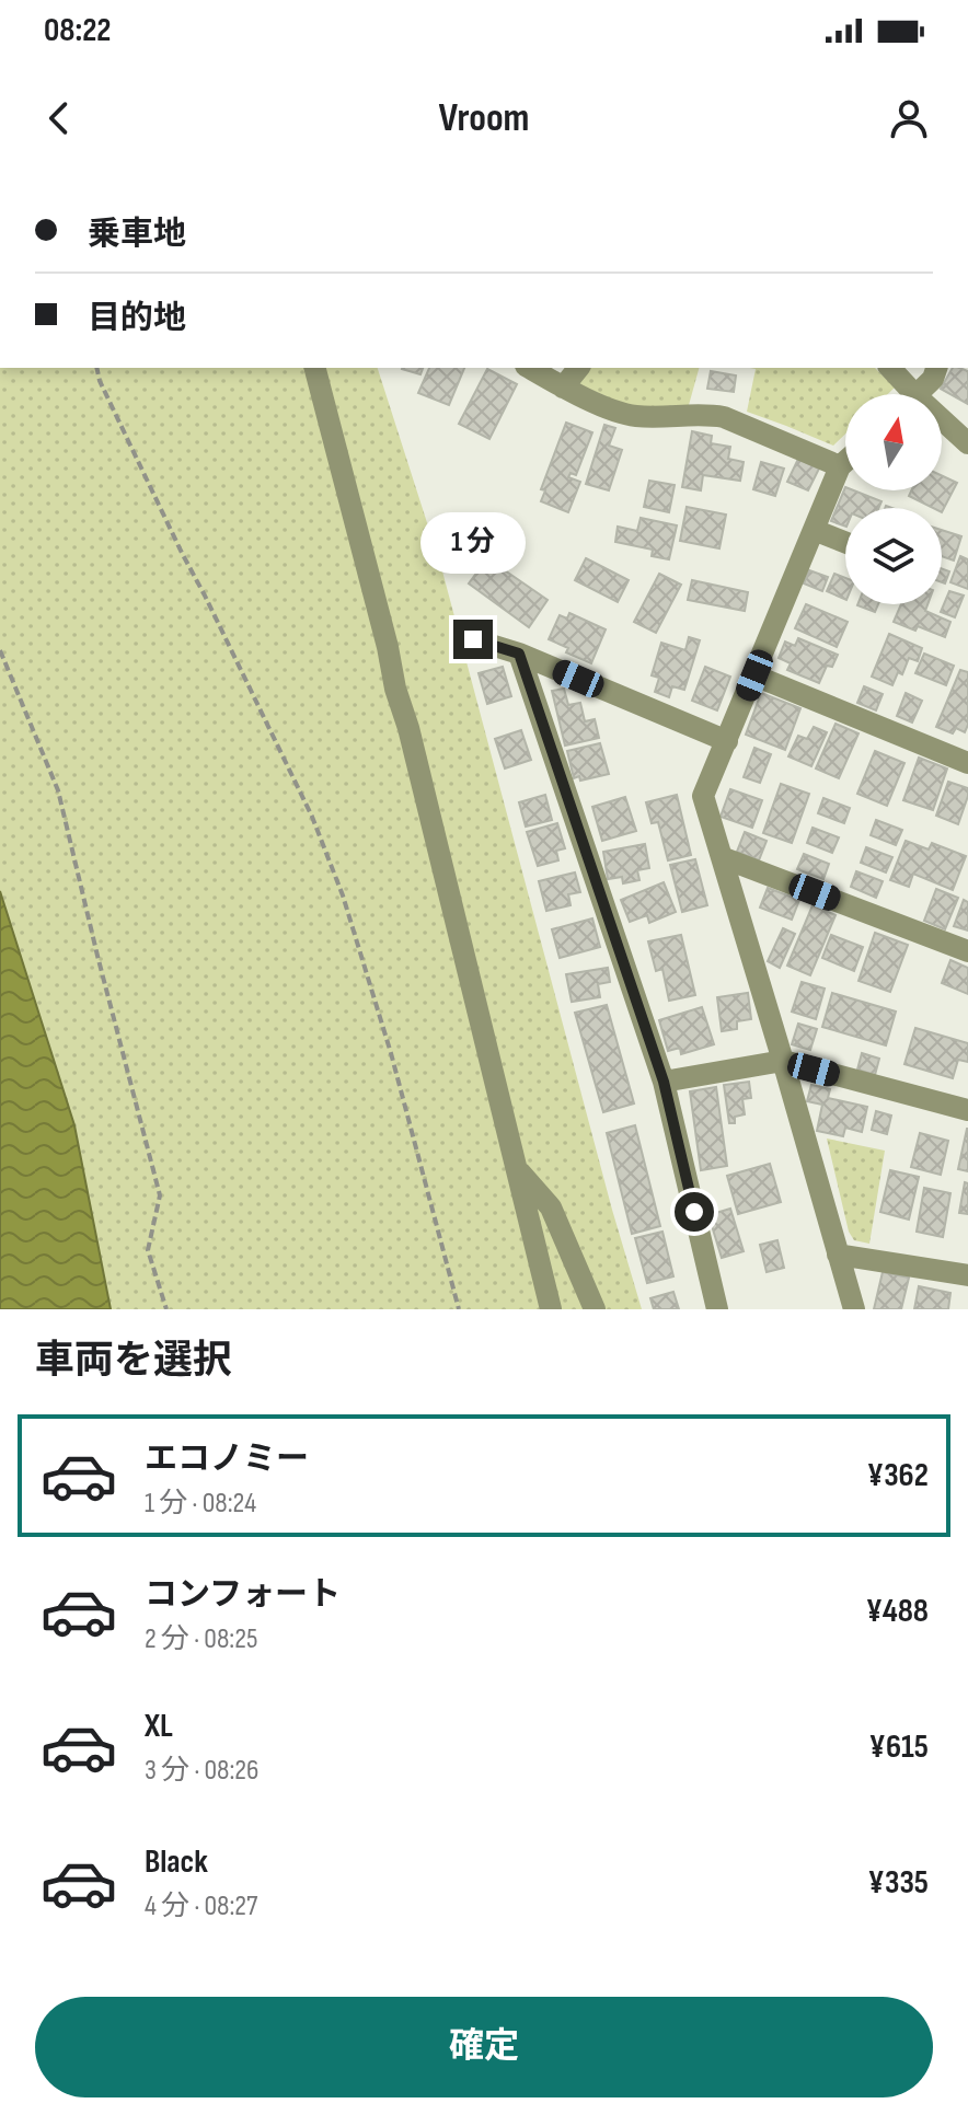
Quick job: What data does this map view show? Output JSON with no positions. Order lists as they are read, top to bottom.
{
  "north": "top",
  "page": {
    "status": "08:22",
    "header": "Vroom",
    "banner": ["乗車地", "目的地"],
    "bubble": "1 分",
    "heading": "車両を選択",
    "list": [
      {
        "name": "エコノミー",
        "note": "1 分 · 08:24",
        "value": "¥362"
      },
      {
        "name": "コンフォート",
        "note": "2 分 · 08:25",
        "value": "¥488"
      },
      {
        "name": "XL",
        "note": "3 分 · 08:26",
        "value": "¥615"
      },
      {
        "name": "Black",
        "note": "4 分 · 08:27",
        "value": "¥335"
      }
    ],
    "buttons": "確定"
  }
}
